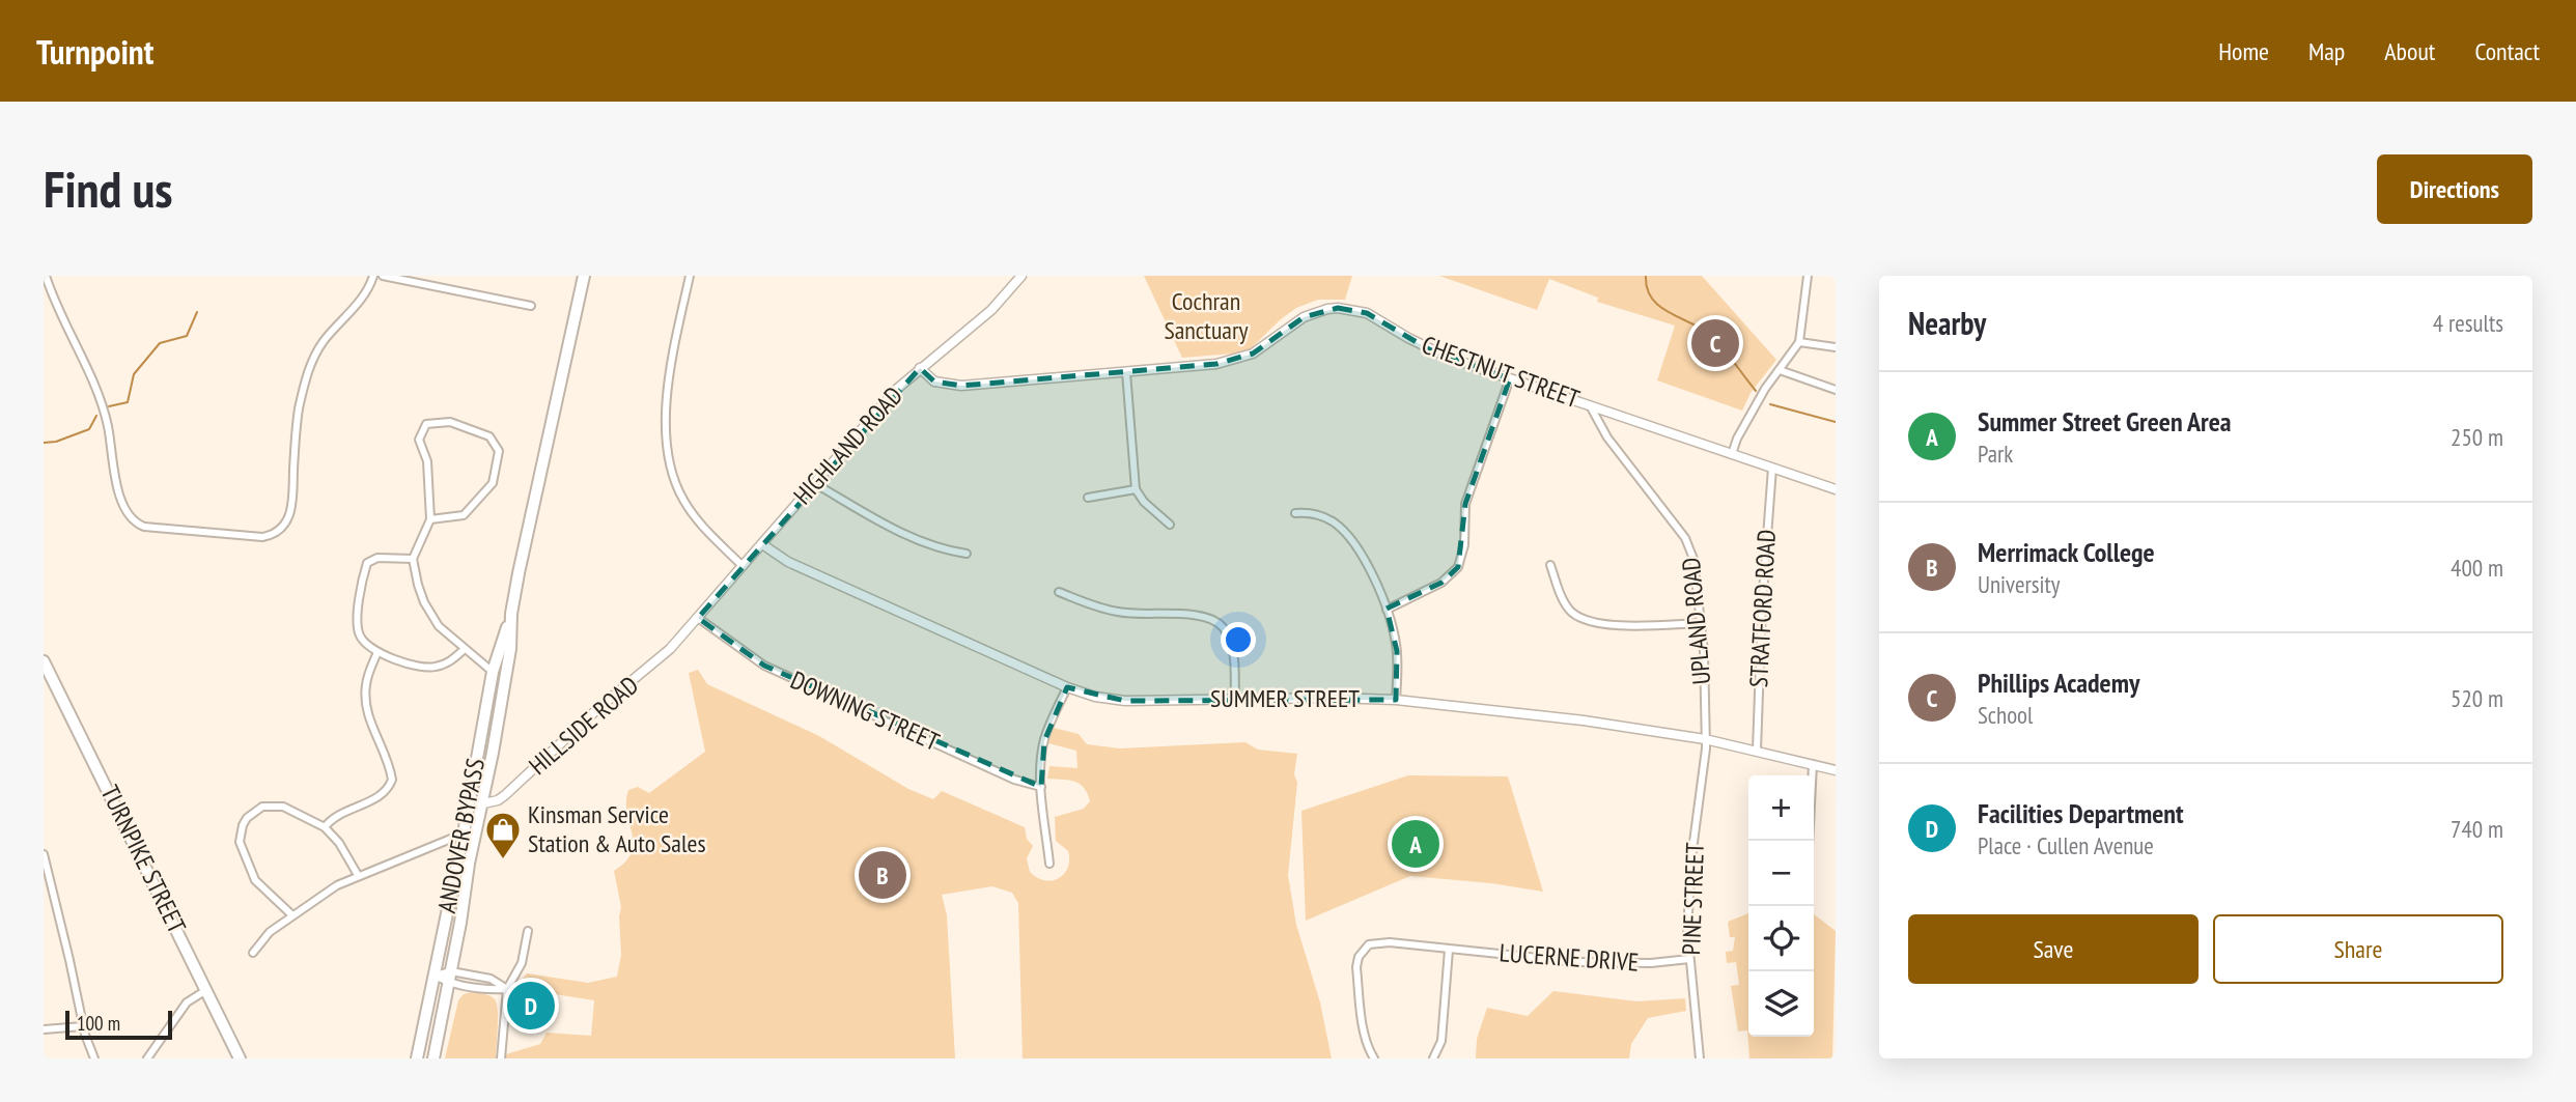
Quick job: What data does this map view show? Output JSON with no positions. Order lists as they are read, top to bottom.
{
  "streets": {
    "main road": ["ANDOVER BYPASS", "TURNPIKE STREET"],
    "street": [
      "CHESTNUT STREET",
      "HIGHLAND ROAD",
      "STRATFORD ROAD",
      "UPLAND ROAD",
      "SUMMER STREET",
      "DOWNING STREET",
      "HILLSIDE ROAD",
      "PINE STREET",
      "LUCERNE DRIVE"
    ]
  },
  "crossings": [
    ["CHESTNUT STREET", "HIGHLAND ROAD"],
    ["CHESTNUT STREET", "STRATFORD ROAD"],
    ["CHESTNUT STREET", "UPLAND ROAD"],
    ["HIGHLAND ROAD", "SUMMER STREET"],
    ["HIGHLAND ROAD", "DOWNING STREET"],
    ["HIGHLAND ROAD", "HILLSIDE ROAD"],
    ["STRATFORD ROAD", "SUMMER STREET"],
    ["UPLAND ROAD", "SUMMER STREET"],
    ["UPLAND ROAD", "PINE STREET"],
    ["SUMMER STREET", "PINE STREET"],
    ["HILLSIDE ROAD", "ANDOVER BYPASS"],
    ["PINE STREET", "LUCERNE DRIVE"]
  ],
  "parks": ["Cochran Sanctuary"],
  "places": {
    "shop": ["Kinsman Service Station & Auto Sales"]
  },
  "scale_bar": "100 m",
  "page": {
    "header": "Turnpoint",
    "nav": [
      "Home",
      "Map",
      "About",
      "Contact"
    ],
    "buttons": [
      "Directions",
      ["Save", "Share"]
    ],
    "title": "Find us",
    "heading": ["Nearby", "4 results"],
    "pins": [
      "C",
      "A",
      "B",
      "D"
    ],
    "list": [
      {
        "mark": "A",
        "name": "Summer Street Green Area",
        "note": "Park",
        "value": "250 m"
      },
      {
        "mark": "B",
        "name": "Merrimack College",
        "note": "University",
        "value": "400 m"
      },
      {
        "mark": "C",
        "name": "Phillips Academy",
        "note": "School",
        "value": "520 m"
      },
      {
        "mark": "D",
        "name": "Facilities Department",
        "note": "Place · Cullen Avenue",
        "value": "740 m"
      }
    ],
    "map_buttons": ["+", "−"],
    "scale": "100 m"
  }
}
